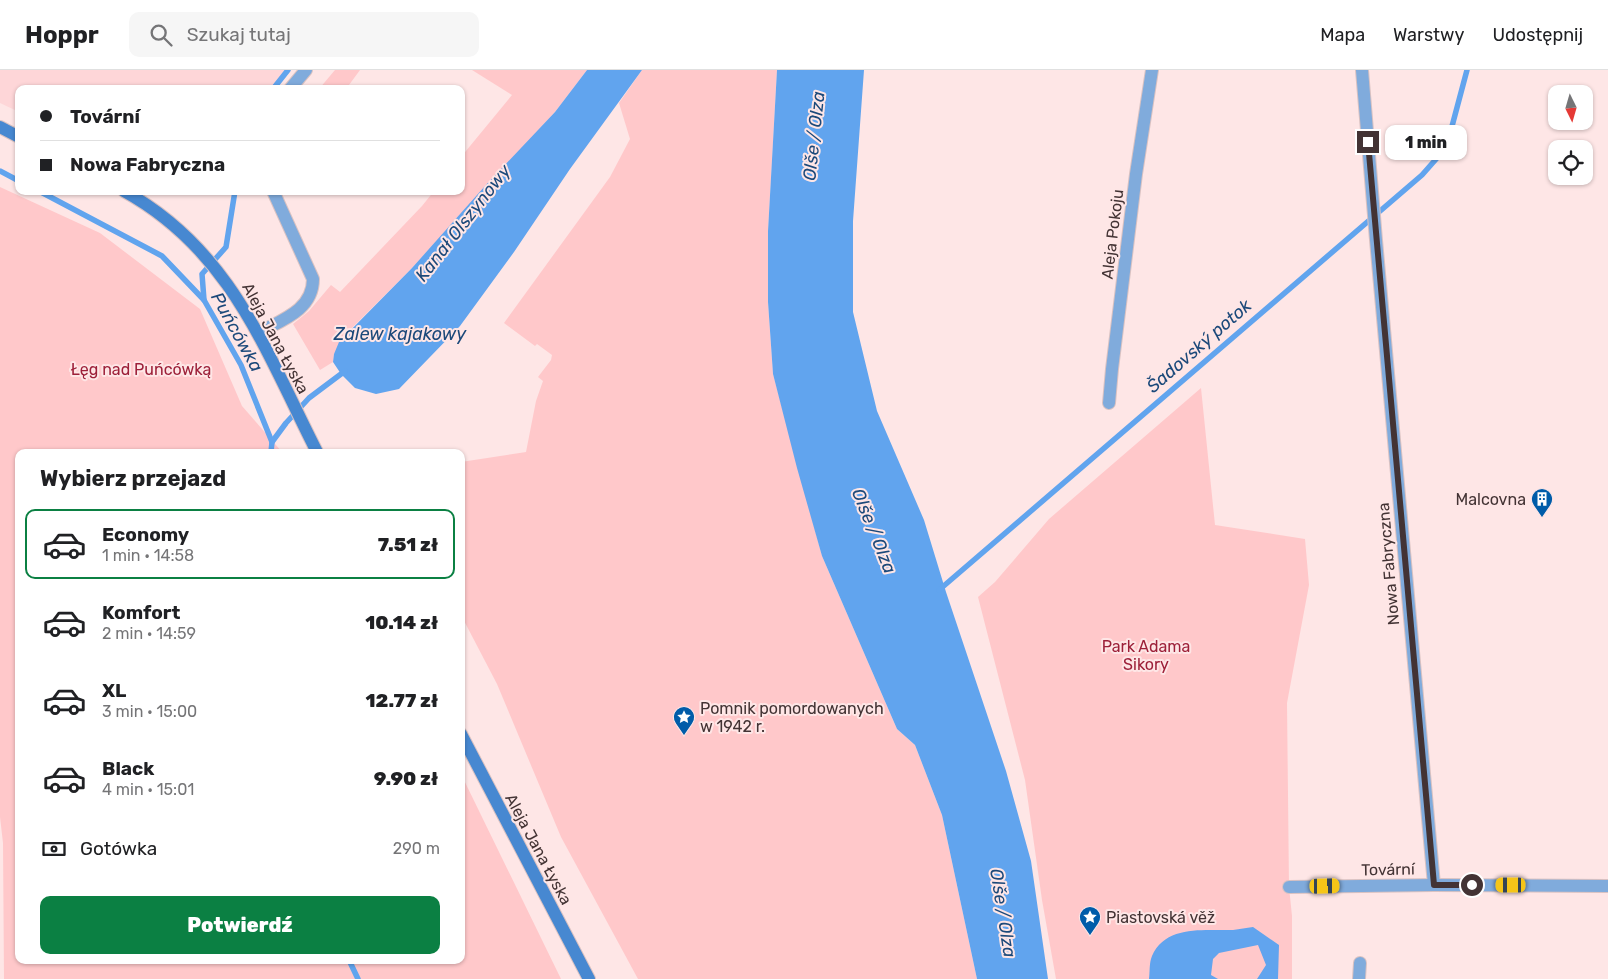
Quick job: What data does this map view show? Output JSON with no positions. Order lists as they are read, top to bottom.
{
  "streets": {
    "street": [
      "Aleja Pokoju",
      "Aleja Jana Łyska",
      "Nowa Fabryczna",
      "Tovární"
    ]
  },
  "crossings": [
    ["Nowa Fabryczna", "Tovární"]
  ],
  "water": [
    "Olše / Olza",
    "Kanał Olszynowy",
    "Puńcówka",
    "Zalew kajakowy",
    "Šadovský potok"
  ],
  "parks": ["Łęg nad Puńcówką", "Park Adama Sikory"],
  "places": {
    "building": ["Malcovna"],
    "place": ["Pomnik pomordowanych w 1942 r.", "Piastovská věž"]
  },
  "north": "bottom",
  "page": {
    "header": "Hoppr",
    "search": "Szukaj tutaj",
    "nav": ["Mapa", "Warstwy", "Udostępnij"],
    "banner": ["Tovární", "Nowa Fabryczna"],
    "bubble": "1 min",
    "heading": "Wybierz przejazd",
    "list": [
      {
        "name": "Economy",
        "note": "1 min · 14:58",
        "value": "7.51 zł"
      },
      {
        "name": "Komfort",
        "note": "2 min · 14:59",
        "value": "10.14 zł"
      },
      {
        "name": "XL",
        "note": "3 min · 15:00",
        "value": "12.77 zł"
      },
      {
        "name": "Black",
        "note": "4 min · 15:01",
        "value": "9.90 zł"
      }
    ],
    "pay": ["Gotówka", "290 m"],
    "buttons": "Potwierdź"
  }
}
